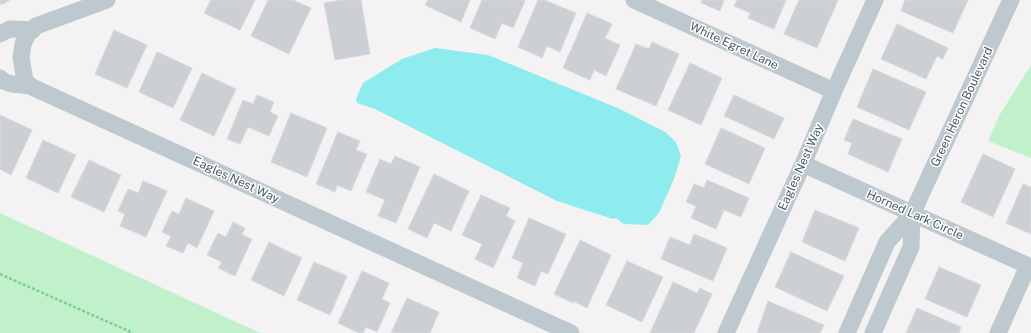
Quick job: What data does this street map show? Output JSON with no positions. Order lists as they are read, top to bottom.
{
  "streets": {
    "street": [
      "White Egret Lane",
      "Green Heron Boulevard",
      "Eagles Nest Way",
      "Horned Lark Circle"
    ]
  },
  "crossings": [
    ["White Egret Lane", "Eagles Nest Way"],
    ["Green Heron Boulevard", "Horned Lark Circle"],
    ["Eagles Nest Way", "Horned Lark Circle"]
  ]
}
